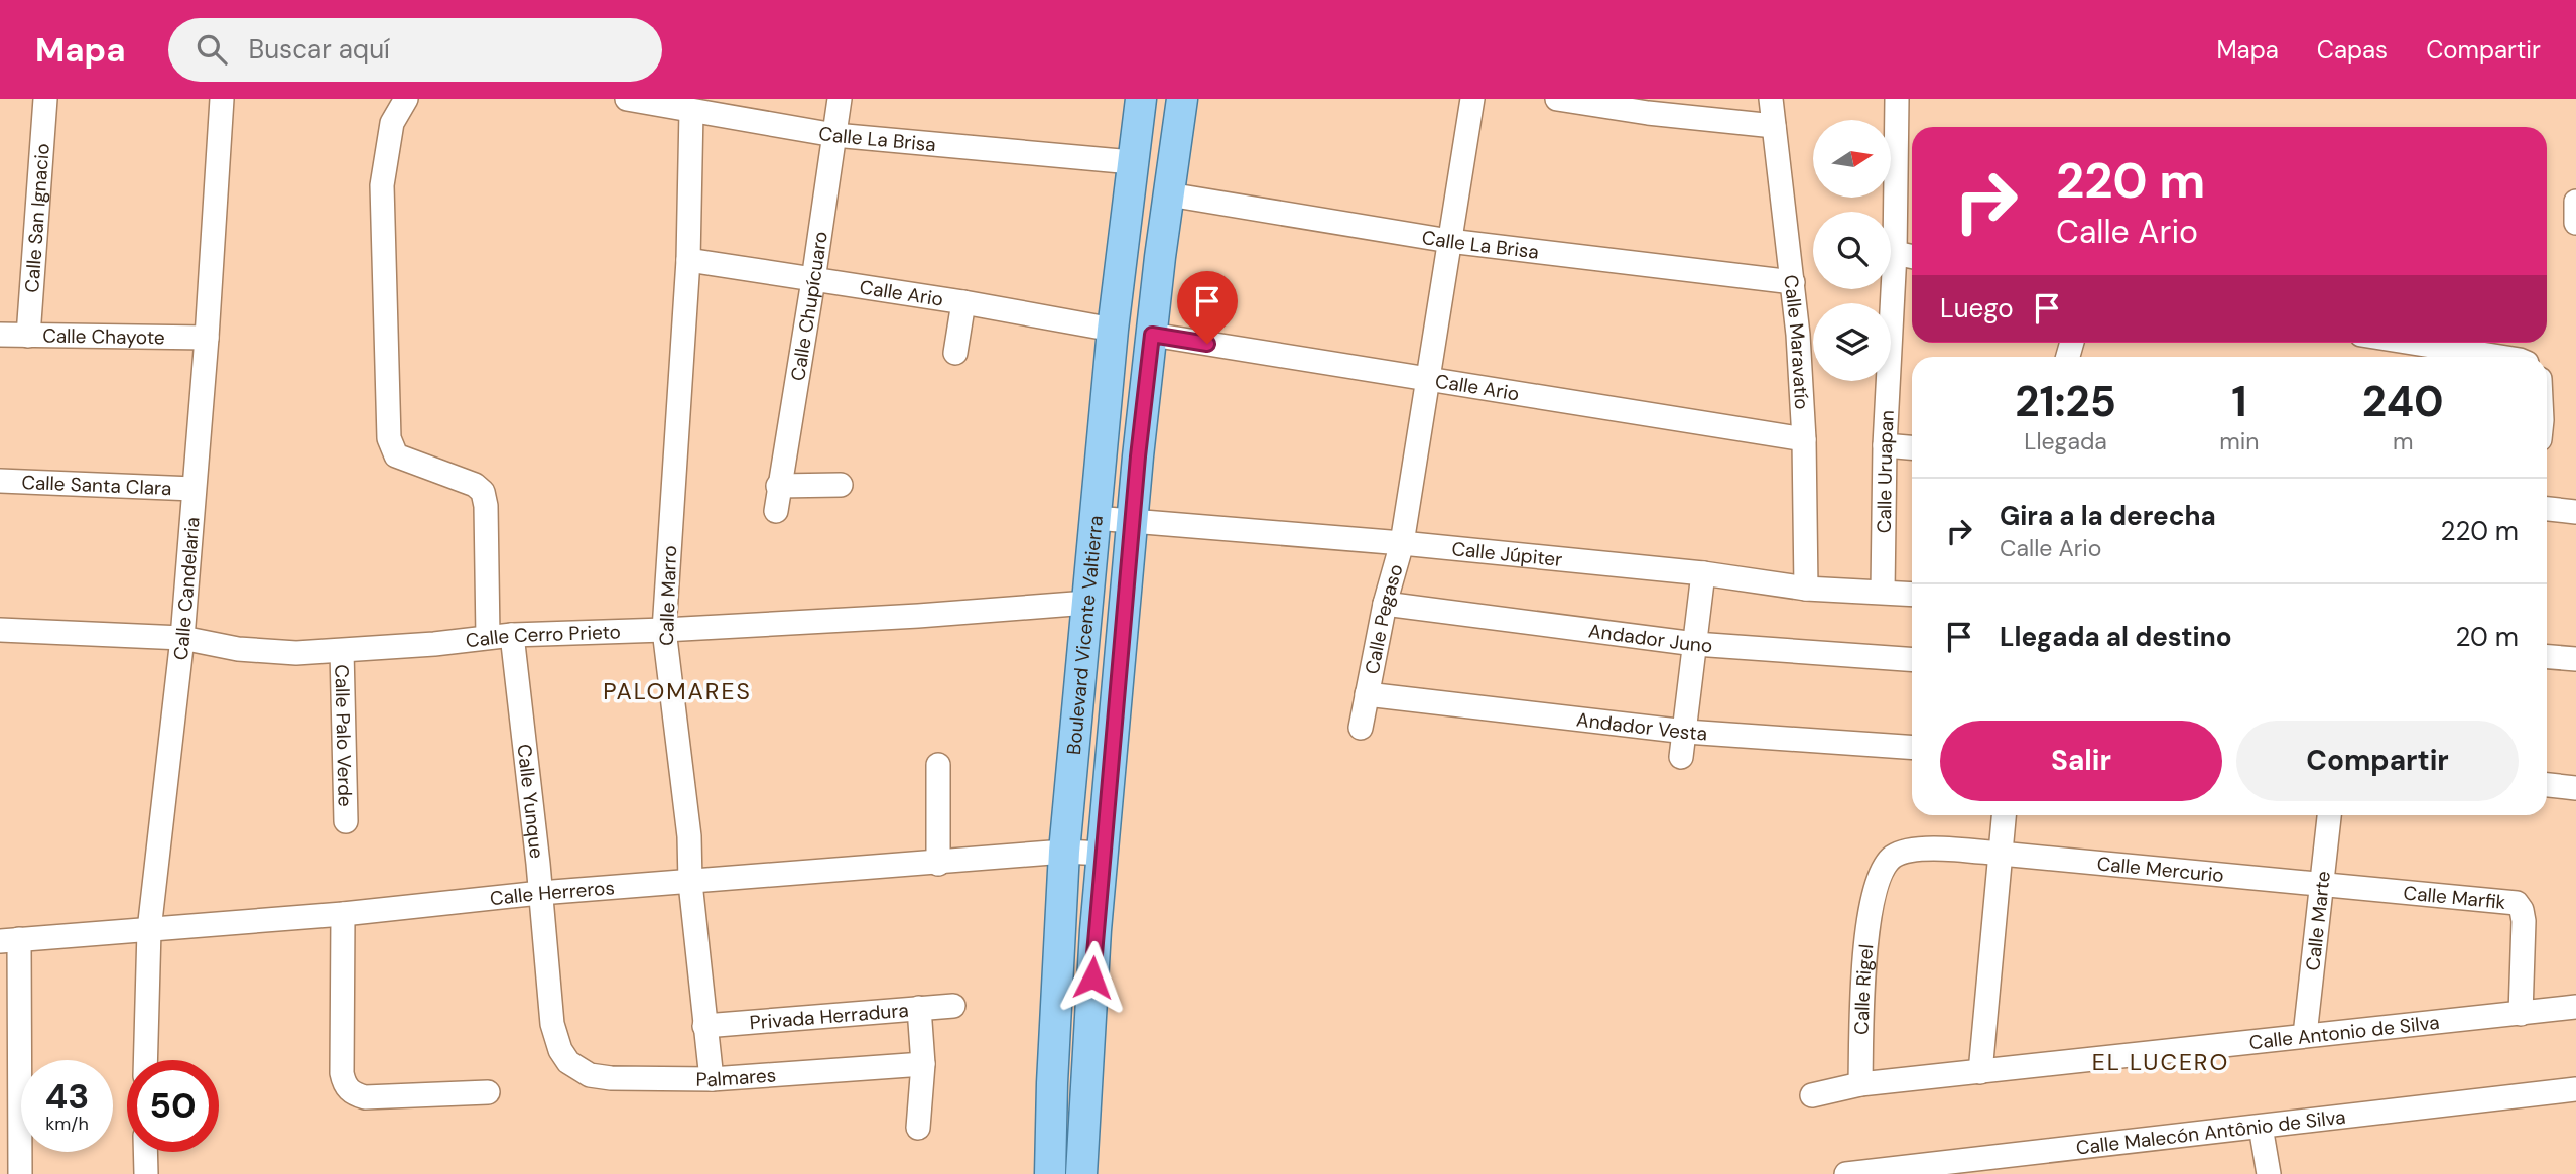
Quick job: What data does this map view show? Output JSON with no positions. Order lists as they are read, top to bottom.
{
  "streets": {
    "main road": ["Boulevard Vicente Valtierra"],
    "street": [
      "Calle La Brisa",
      "Calle San Ignacio",
      "Calle Ario",
      "Calle Chupícuaro",
      "Calle Chayote",
      "Calle Maravatío",
      "Calle Uruapan",
      "Calle Santa Clara",
      "Calle Júpiter",
      "Calle Candelaria",
      "Calle Marro",
      "Calle Pegaso",
      "Calle Cerro Prieto",
      "Andador Juno",
      "Andador Vesta",
      "Calle Palo Verde",
      "Calle Yunque",
      "Calle Mercurio",
      "Calle Herreros",
      "Calle Marfik",
      "Calle Marte",
      "Calle Rigel",
      "Privada Herradura",
      "Calle Antonio de Silva",
      "Palmares",
      "Calle Malecón Antônio de Silva"
    ]
  },
  "crossings": [
    ["Calle La Brisa", "Calle Chupícuaro"],
    ["Calle La Brisa", "Calle Maravatío"],
    ["Calle La Brisa", "Calle Marro"],
    ["Calle La Brisa", "Calle Pegaso"],
    ["Calle La Brisa", "Boulevard Vicente Valtierra"],
    ["Calle San Ignacio", "Calle Chayote"],
    ["Calle Ario", "Calle Chupícuaro"],
    ["Calle Ario", "Calle Maravatío"],
    ["Calle Ario", "Calle Marro"],
    ["Calle Ario", "Calle Pegaso"],
    ["Calle Ario", "Boulevard Vicente Valtierra"],
    ["Calle Chayote", "Calle Candelaria"],
    ["Calle Maravatío", "Calle Júpiter"],
    ["Calle Uruapan", "Calle Júpiter"],
    ["Calle Santa Clara", "Calle Candelaria"],
    ["Calle Júpiter", "Calle Pegaso"],
    ["Calle Júpiter", "Boulevard Vicente Valtierra"],
    ["Calle Candelaria", "Calle Cerro Prieto"],
    ["Calle Candelaria", "Calle Herreros"],
    ["Calle Marro", "Calle Cerro Prieto"],
    ["Calle Marro", "Calle Herreros"],
    ["Calle Marro", "Privada Herradura"],
    ["Calle Marro", "Palmares"],
    ["Calle Pegaso", "Andador Juno"],
    ["Calle Pegaso", "Andador Vesta"],
    ["Calle Cerro Prieto", "Boulevard Vicente Valtierra"],
    ["Calle Cerro Prieto", "Calle Palo Verde"],
    ["Calle Cerro Prieto", "Calle Yunque"],
    ["Boulevard Vicente Valtierra", "Calle Herreros"],
    ["Calle Yunque", "Calle Herreros"],
    ["Calle Yunque", "Palmares"],
    ["Calle Mercurio", "Calle Marfik"],
    ["Calle Mercurio", "Calle Marte"],
    ["Calle Mercurio", "Calle Rigel"],
    ["Calle Marfik", "Calle Marte"],
    ["Calle Marfik", "Calle Antonio de Silva"],
    ["Calle Marte", "Calle Antonio de Silva"],
    ["Calle Rigel", "Calle Antonio de Silva"]
  ],
  "districts": ["PALOMARES", "EL LUCERO"],
  "north": "right",
  "page": {
    "header": "Mapa",
    "search": "Buscar aquí",
    "nav": ["Mapa", "Capas", "Compartir"],
    "turn": ["220 m", "Calle Ario"],
    "then": "Luego",
    "eta": [
      "21:25",
      "Llegada",
      "1",
      "min",
      "240",
      "m"
    ],
    "list": [
      {
        "name": "Gira a la derecha",
        "note": "Calle Ario",
        "value": "220 m"
      },
      {
        "name": "Llegada al destino",
        "value": "20 m"
      }
    ],
    "buttons": ["Salir", "Compartir"],
    "speed": "43 km/h",
    "limit": "50"
  }
}
